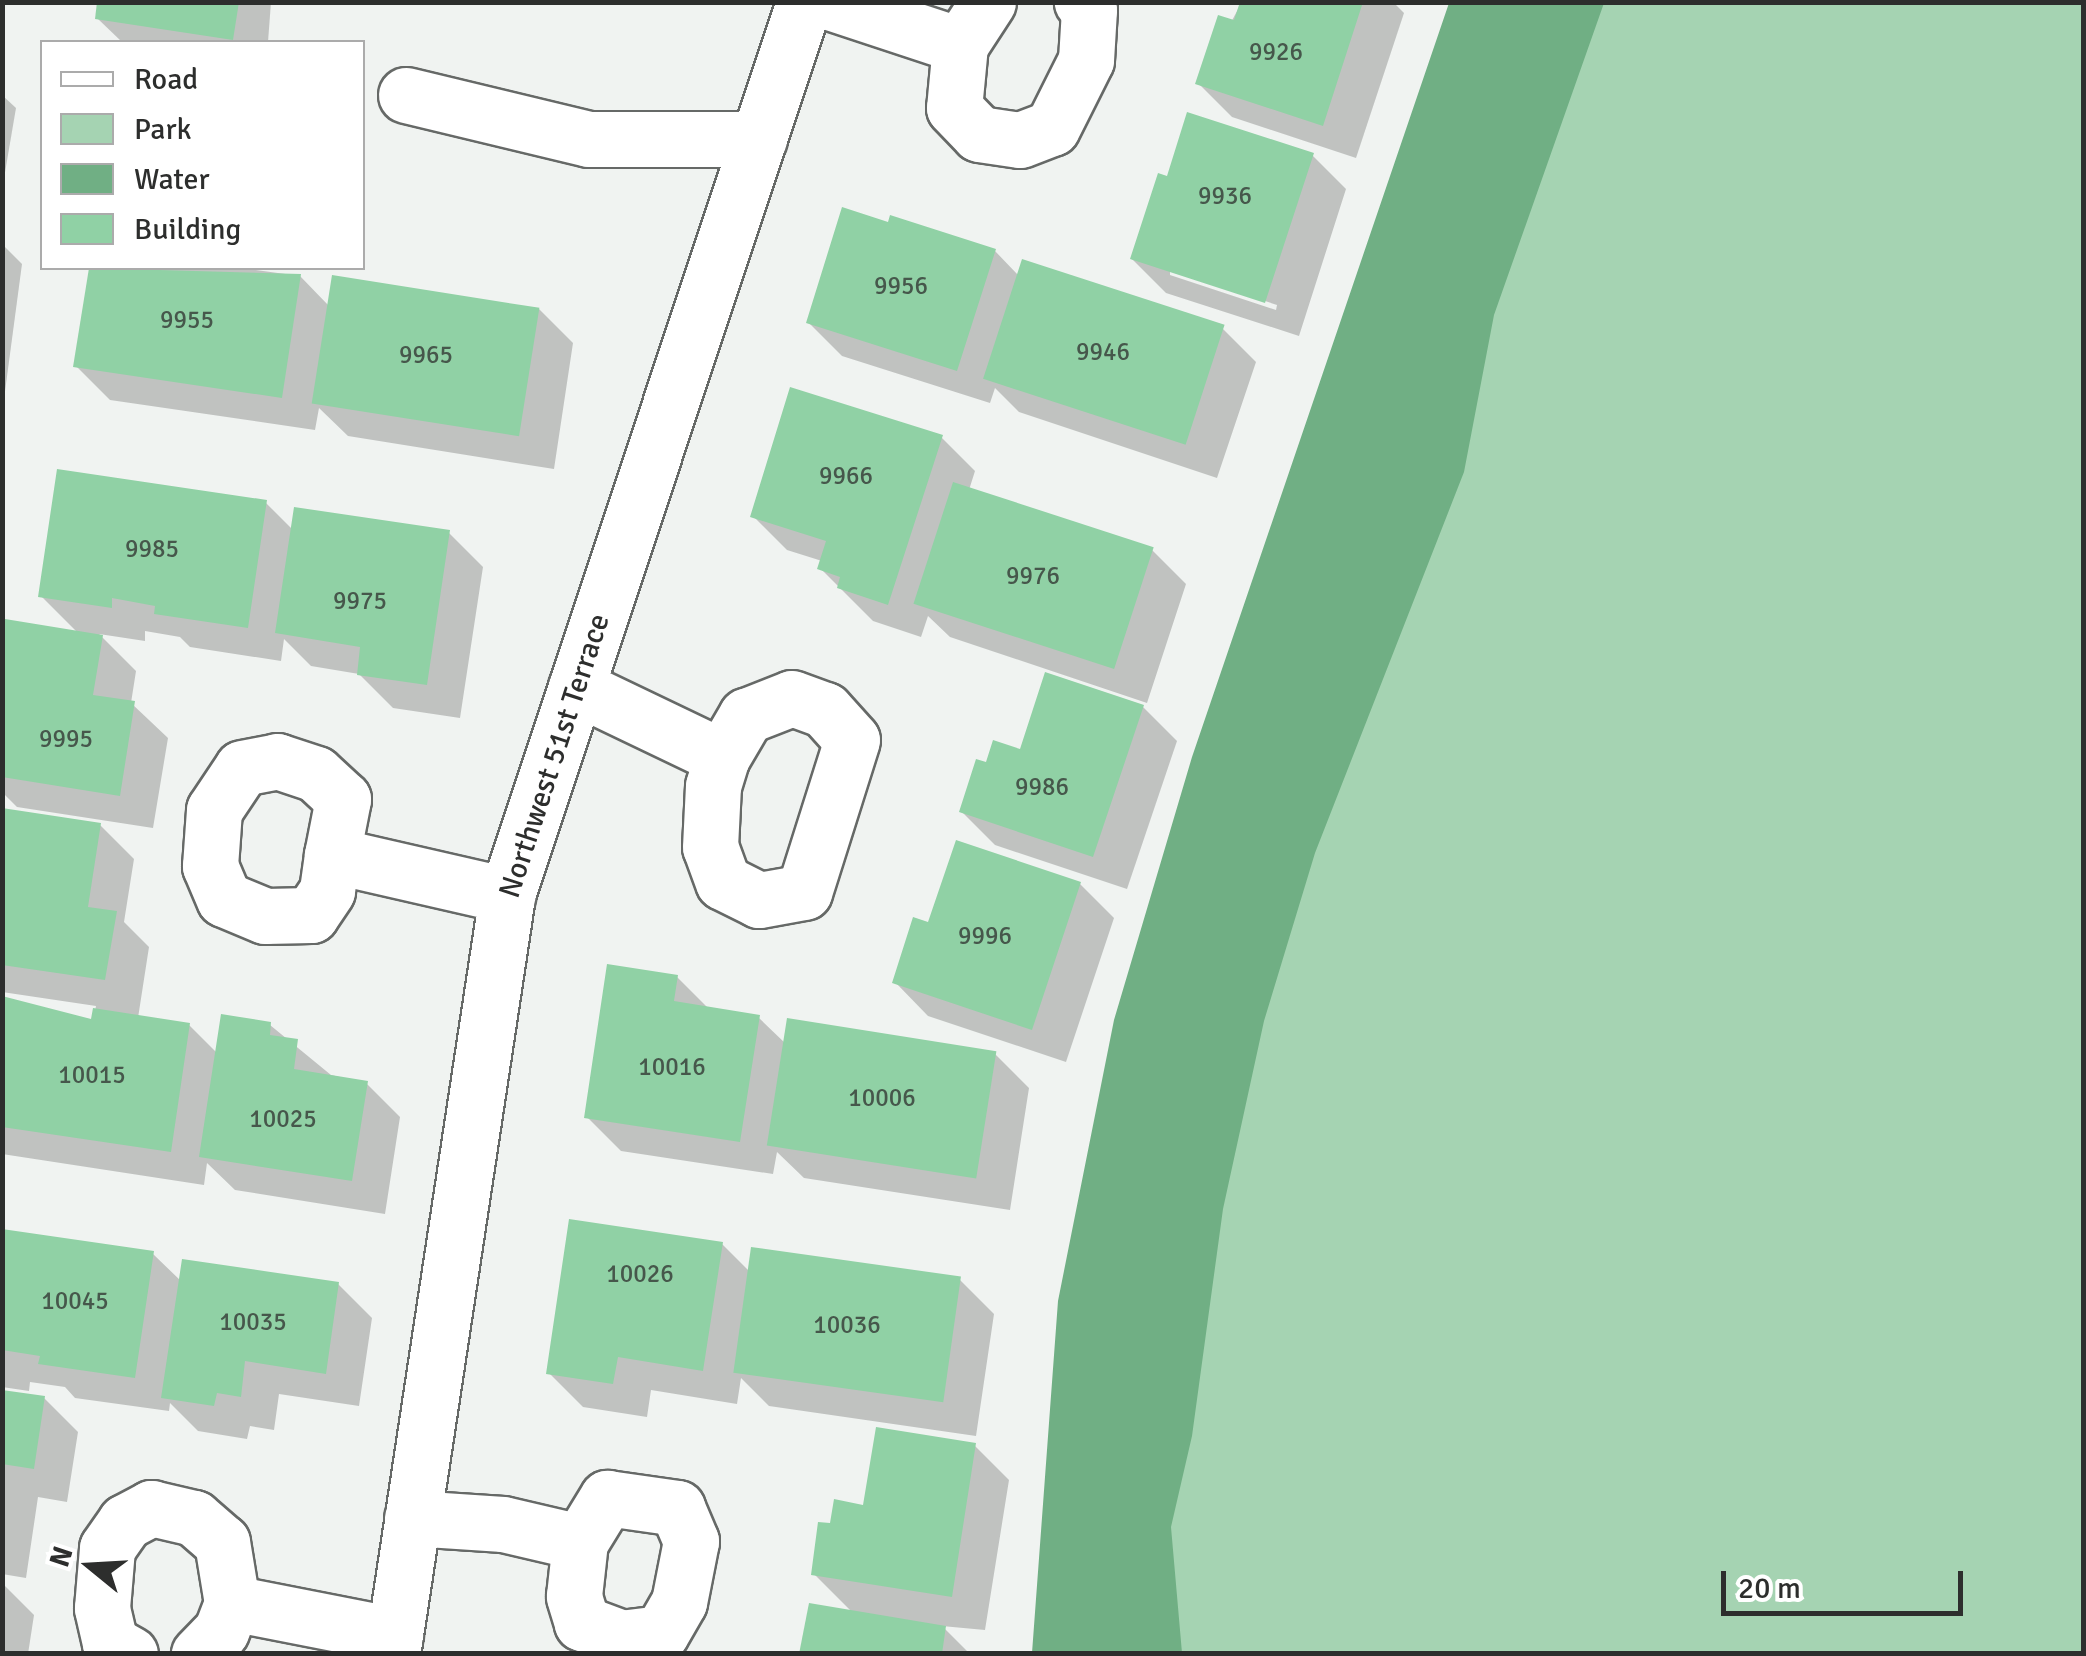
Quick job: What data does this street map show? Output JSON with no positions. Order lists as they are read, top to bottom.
{
  "streets": {
    "street": ["Northwest 51st Terrace"]
  },
  "house_numbers": [
    "9926",
    "9936",
    "9956",
    "9955",
    "9946",
    "9965",
    "9966",
    "9985",
    "9976",
    "9975",
    "9995",
    "9986",
    "9996",
    "10016",
    "10015",
    "10006",
    "10025",
    "10026",
    "10045",
    "10035",
    "10036"
  ],
  "legend": [
    "Road",
    "Park",
    "Water",
    "Building"
  ],
  "scale_bar": "20 m",
  "north": "left"
}
